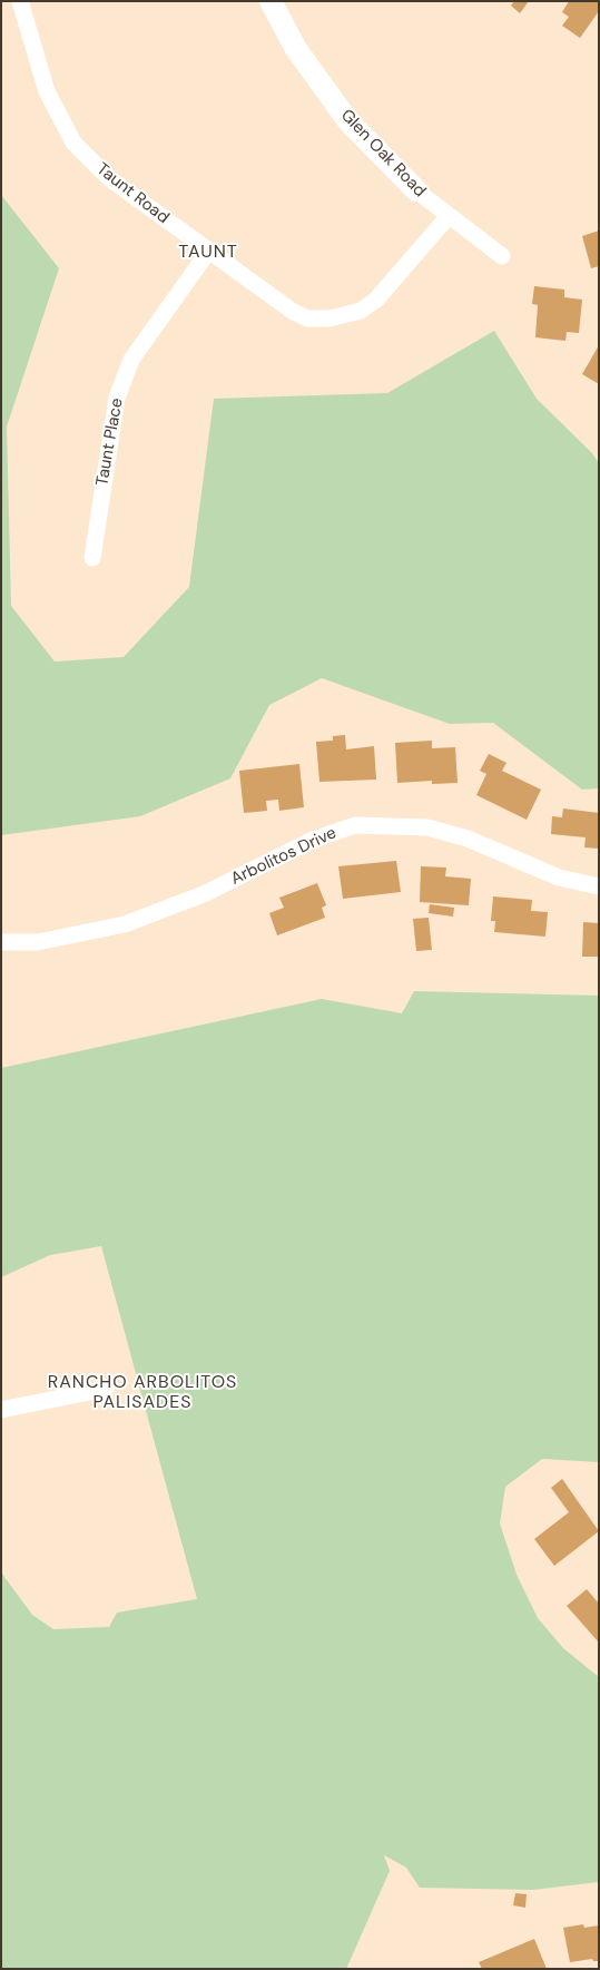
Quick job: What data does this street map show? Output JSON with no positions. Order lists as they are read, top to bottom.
{
  "streets": {
    "street": [
      "Glen Oak Road",
      "Taunt Road",
      "Taunt Place",
      "Arbolitos Drive"
    ]
  },
  "crossings": [
    ["Glen Oak Road", "Taunt Road"],
    ["Taunt Road", "Taunt Place"]
  ],
  "districts": ["TAUNT", "RANCHO ARBOLITOS PALISADES"]
}
